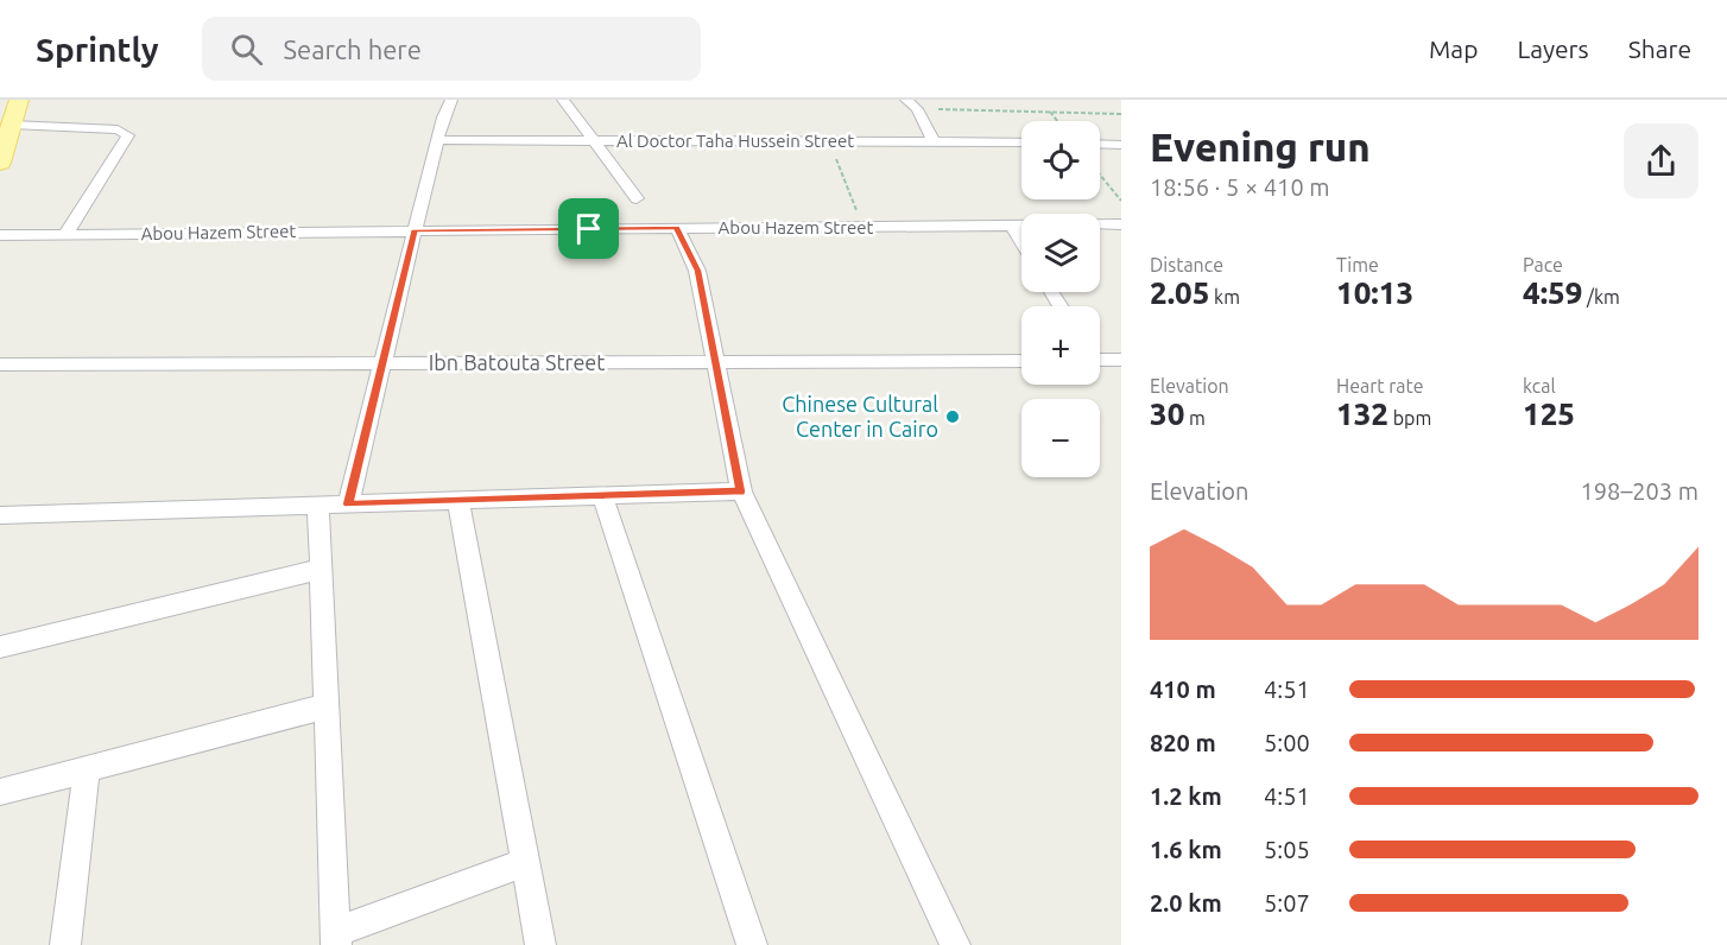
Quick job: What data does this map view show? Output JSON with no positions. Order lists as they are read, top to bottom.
{
  "streets": {
    "street": ["Al Doctor Taha Hussein Street", "Abou Hazem Street", "Ibn Batouta Street"]
  },
  "places": ["Chinese Cultural Center in Cairo"],
  "page": {
    "header": "Sprintly",
    "search": "Search here",
    "nav": ["Map", "Layers", "Share"],
    "heading": ["Evening run", "18:56 · 5 × 410 m"],
    "map_buttons": ["+", "−"],
    "stats": [
      ["Distance", "2.05 km"],
      ["Time", "10:13"],
      ["Pace", "4:59 /km"],
      ["Elevation", "30 m"],
      ["Heart rate", "132 bpm"],
      ["kcal", "125"]
    ],
    "chart": ["Elevation", "198–203 m"],
    "list": [
      {
        "name": "410 m",
        "note": "4:51"
      },
      {
        "name": "820 m",
        "note": "5:00"
      },
      {
        "name": "1.2 km",
        "note": "4:51"
      },
      {
        "name": "1.6 km",
        "note": "5:05"
      },
      {
        "name": "2.0 km",
        "note": "5:07"
      }
    ]
  }
}
